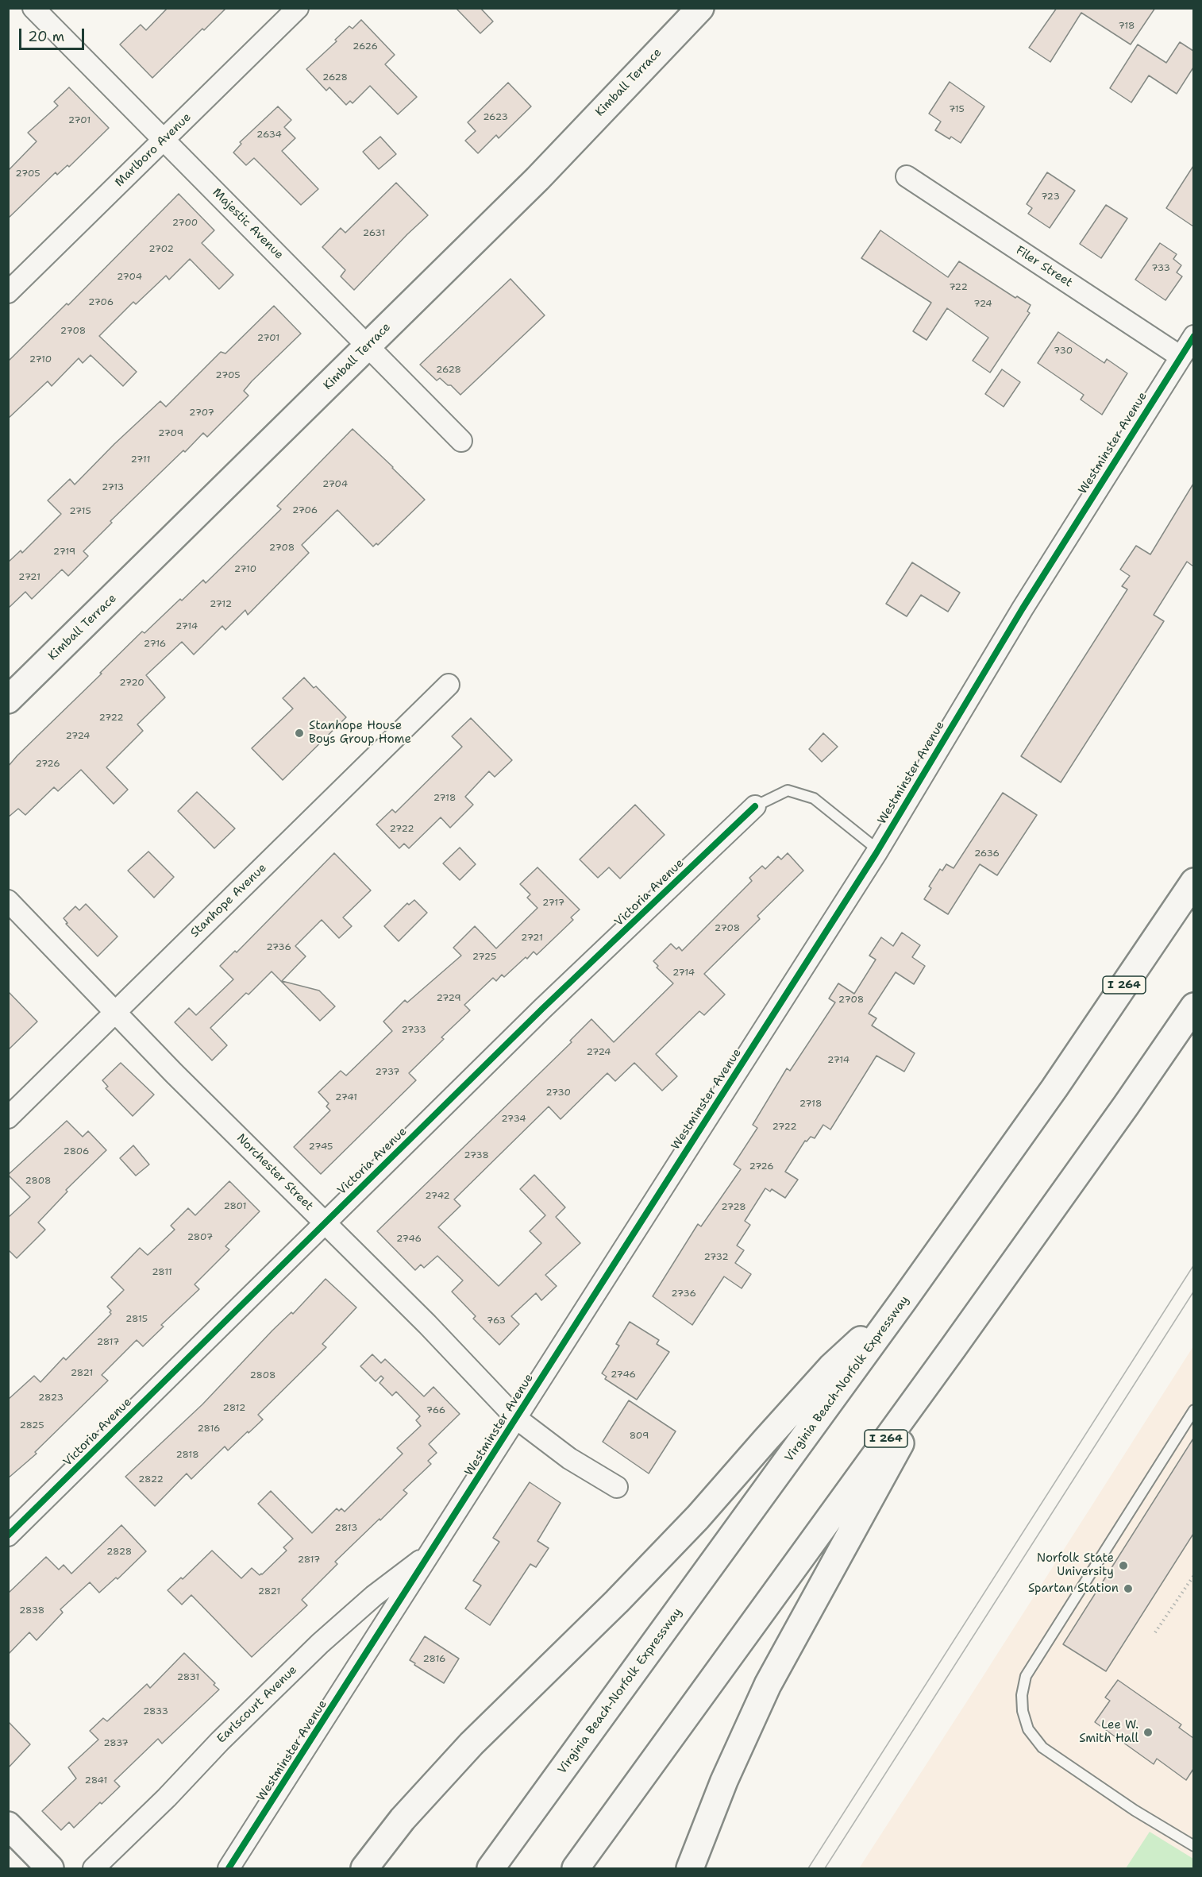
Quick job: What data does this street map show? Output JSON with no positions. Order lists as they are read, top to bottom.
{
  "streets": {
    "main road": ["Kimball Terrace", "I 264", "Virginia Beach-Norfolk Expressway"],
    "street": [
      "Marlboro Avenue",
      "Majestic Avenue",
      "Filer Street",
      "Westminster Avenue",
      "Victoria Avenue",
      "Stanhope Avenue",
      "Norchester Street",
      "Earlscourt Avenue"
    ]
  },
  "crossings": [
    ["Kimball Terrace", "Majestic Avenue"],
    ["Marlboro Avenue", "Majestic Avenue"],
    ["Filer Street", "Westminster Avenue"],
    ["Westminster Avenue", "Norchester Street"],
    ["Westminster Avenue", "Earlscourt Avenue"],
    ["Victoria Avenue", "Norchester Street"],
    ["Stanhope Avenue", "Norchester Street"]
  ],
  "places": [
    "Stanhope House Boys Group Home",
    "Norfolk State University",
    "Spartan Station",
    "Lee W. Smith Hall"
  ],
  "house_numbers": [
    "718",
    "2626",
    "2628",
    "715",
    "2623",
    "2701",
    "2634",
    "2705",
    "723",
    "2700",
    "2631",
    "2702",
    "733",
    "2704",
    "722",
    "2706",
    "724",
    "2708",
    "2701",
    "730",
    "2710",
    "2628",
    "2705",
    "2707",
    "2709",
    "2711",
    "2704",
    "2713",
    "2706",
    "2715",
    "2708",
    "2719",
    "2710",
    "2721",
    "2712",
    "2714",
    "2716",
    "2720",
    "2722",
    "2724",
    "2726",
    "2718",
    "2722",
    "2636",
    "2717",
    "2708",
    "2721",
    "2736",
    "2725",
    "2714",
    "2729",
    "2708",
    "2733",
    "2724",
    "2714",
    "2737",
    "2730",
    "2741",
    "2718",
    "2734",
    "2722",
    "2745",
    "2806",
    "2738",
    "2726",
    "2808",
    "2742",
    "2801",
    "2728",
    "2807",
    "2746",
    "2732",
    "2811",
    "2736",
    "2815",
    "763",
    "2817",
    "2821",
    "2746",
    "2808",
    "2823",
    "2812",
    "766",
    "2825",
    "2816",
    "809",
    "2818",
    "2822",
    "2813",
    "2828",
    "2817",
    "2821",
    "2838",
    "2816",
    "2831",
    "2833",
    "2837",
    "2841"
  ],
  "scale_bar": "20 m"
}
